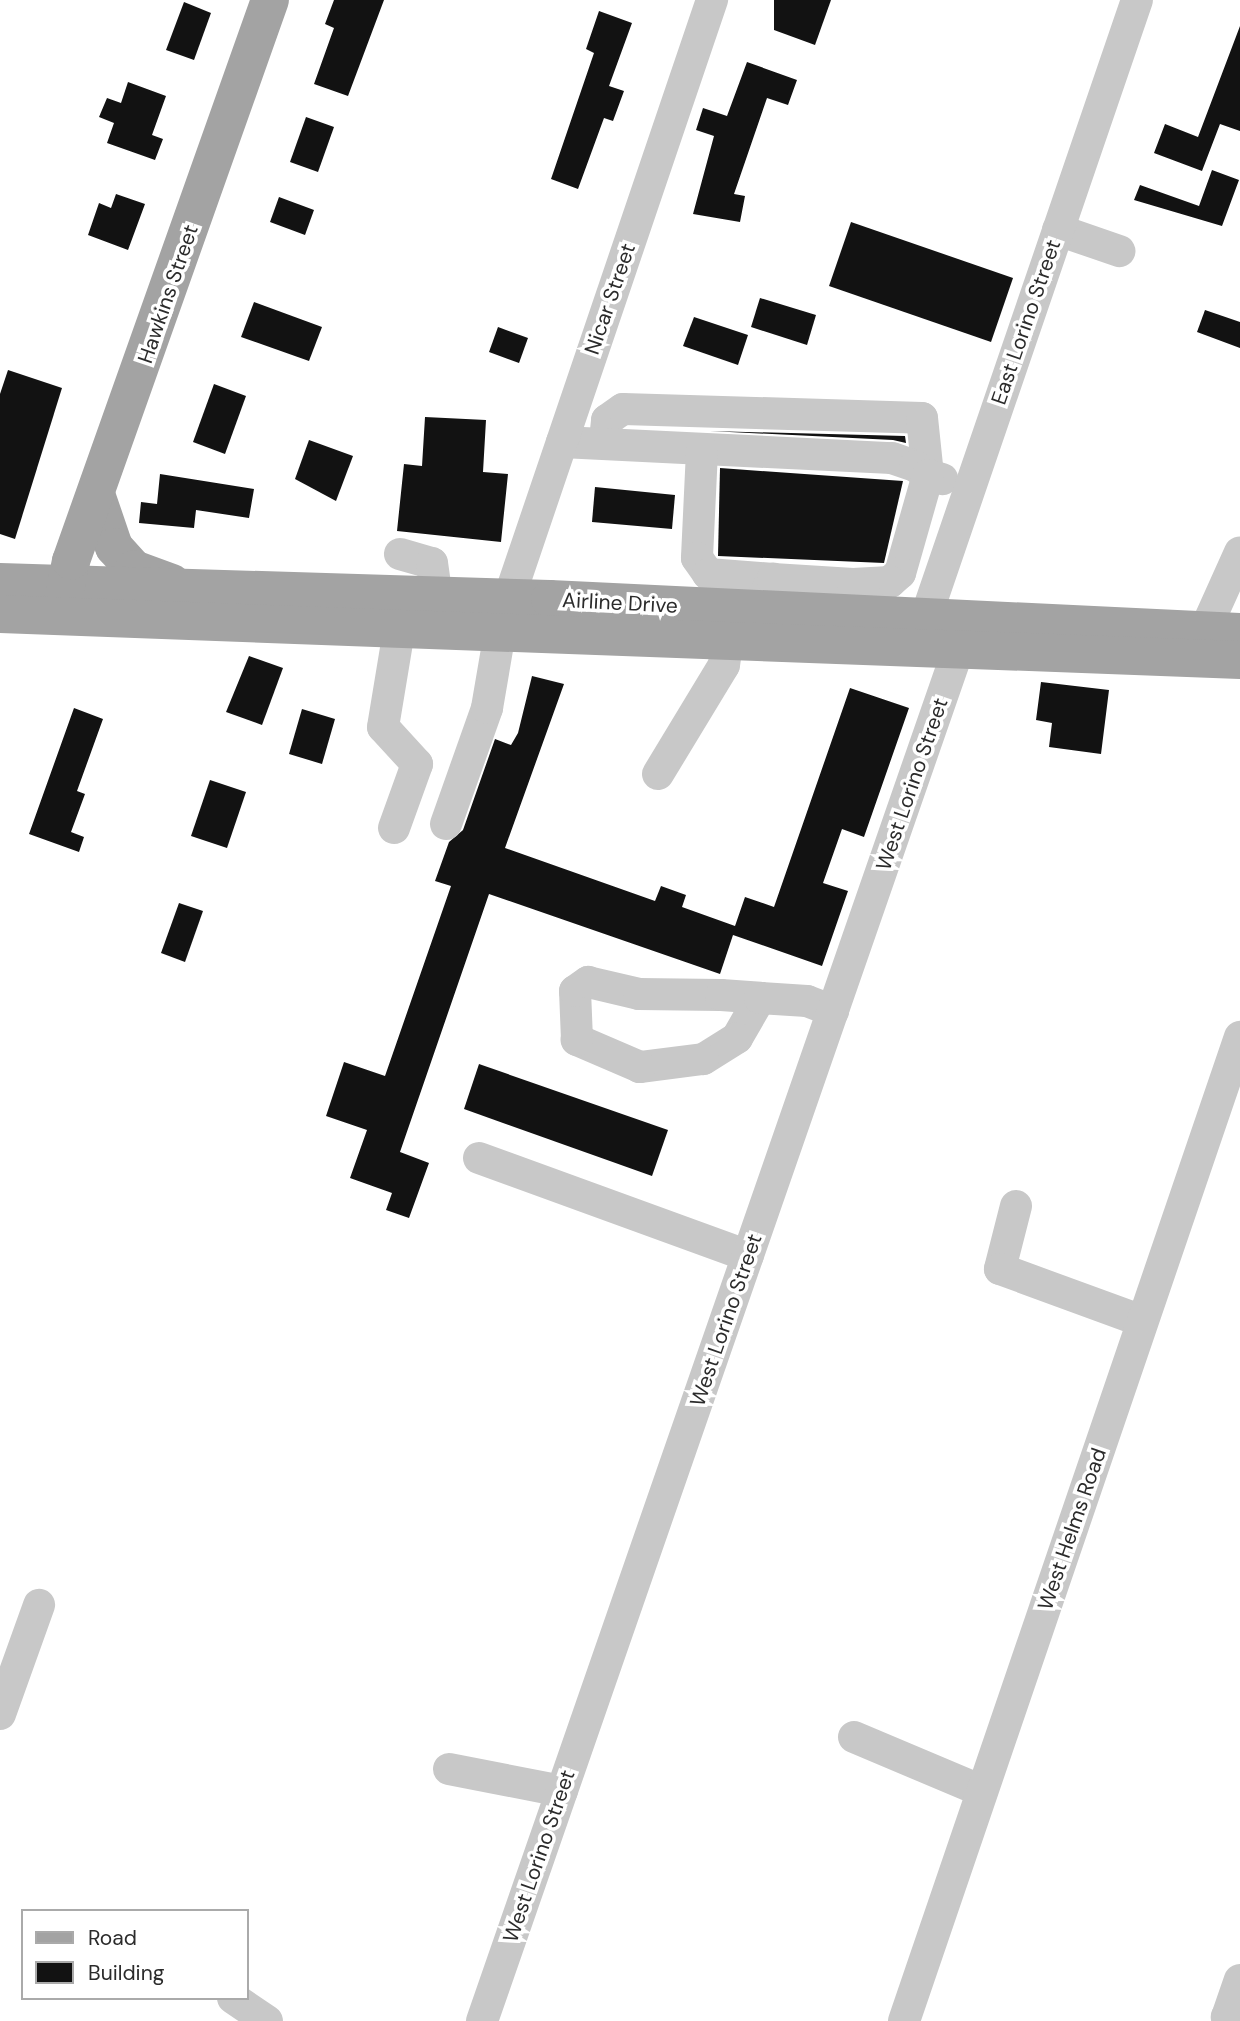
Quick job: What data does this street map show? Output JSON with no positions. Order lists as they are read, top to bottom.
{
  "streets": {
    "main road": ["Hawkins Street", "Airline Drive"],
    "street": [
      "Nicar Street",
      "East Lorino Street",
      "West Lorino Street",
      "West Helms Road"
    ]
  },
  "crossings": [
    ["Hawkins Street", "Airline Drive"],
    ["Nicar Street", "Airline Drive"],
    ["East Lorino Street", "Airline Drive"],
    ["Airline Drive", "West Lorino Street"]
  ],
  "legend": ["Road", "Building"]
}
